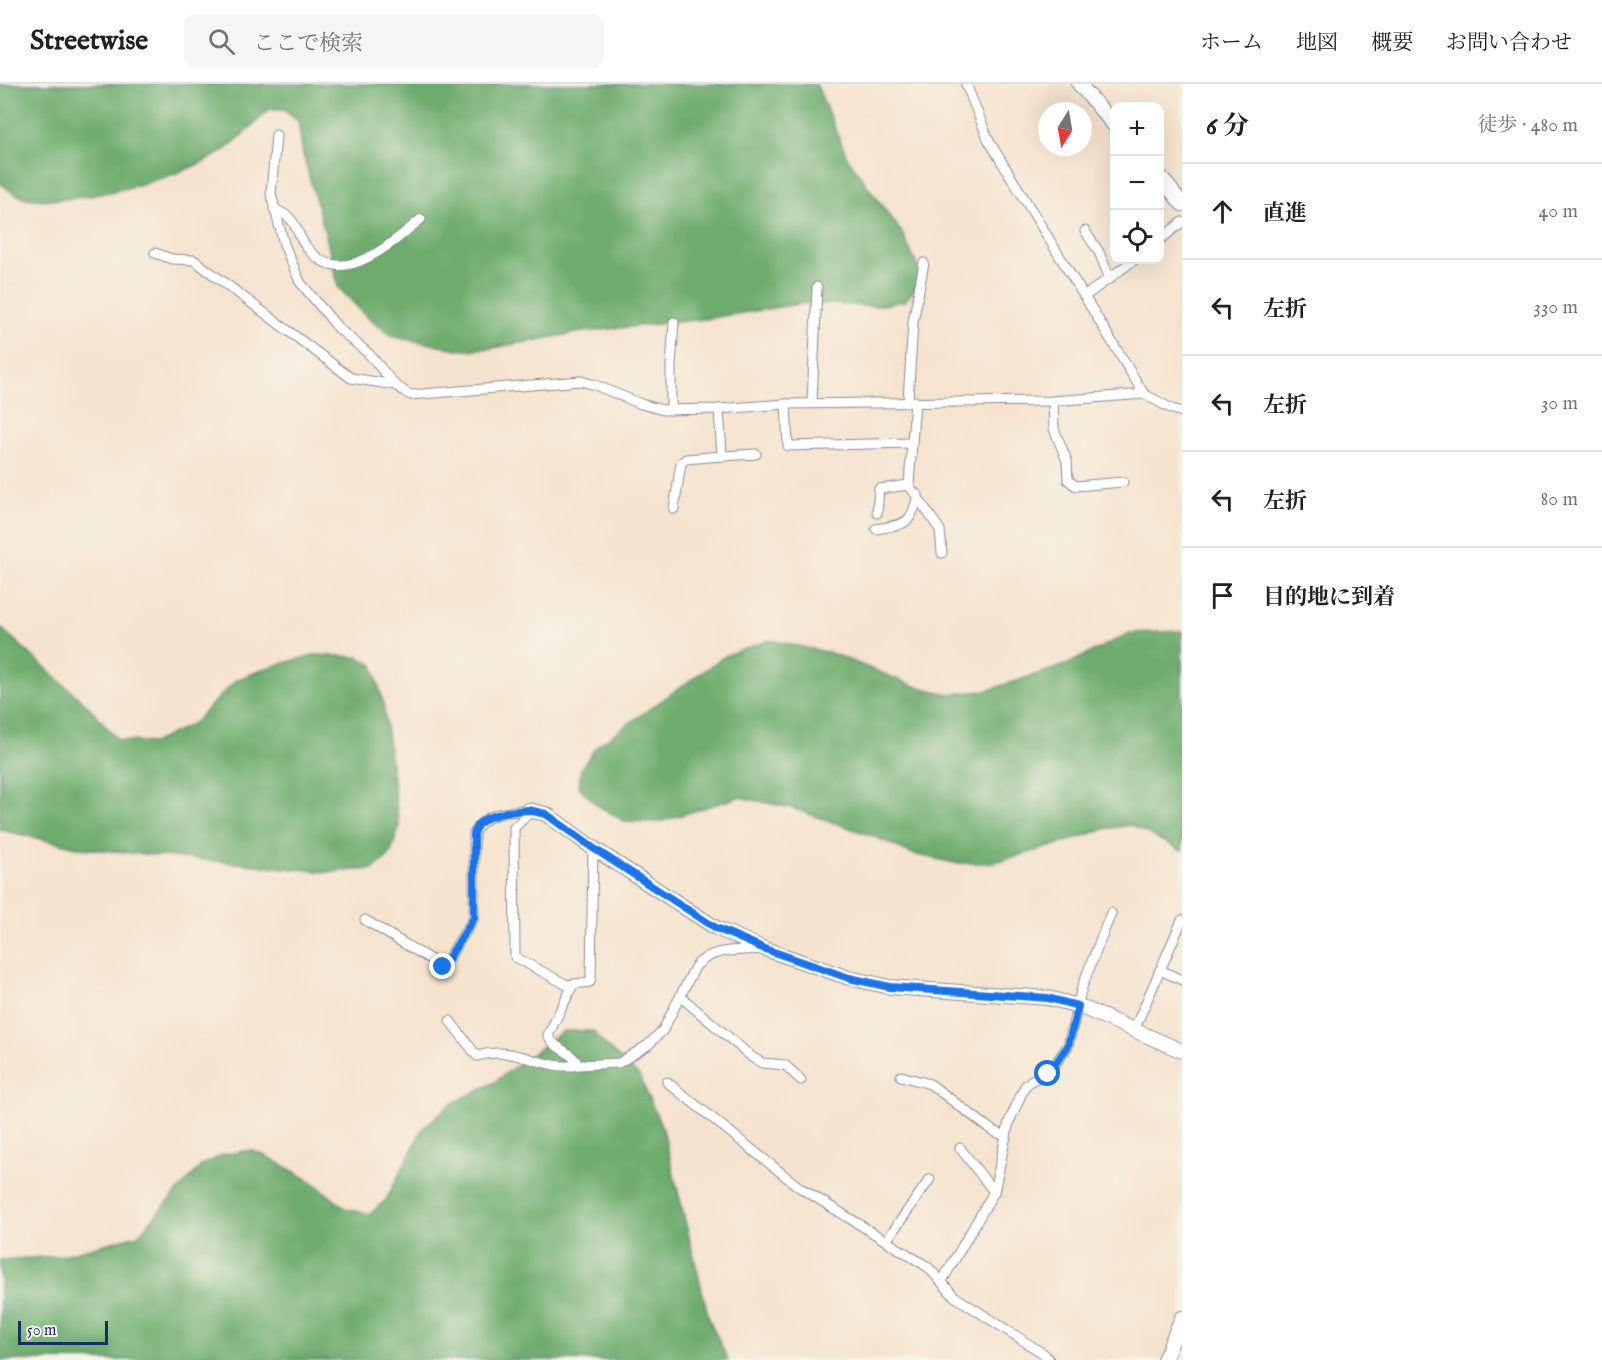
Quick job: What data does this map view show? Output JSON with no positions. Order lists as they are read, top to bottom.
{
  "scale_bar": "50 m",
  "north": "bottom",
  "page": {
    "header": "Streetwise",
    "search": "ここで検索",
    "nav": [
      "ホーム",
      "地図",
      "概要",
      "お問い合わせ"
    ],
    "heading": ["6 分", "徒歩 · 480 m"],
    "map_buttons": ["+", "−"],
    "list": [
      ["直進", "40 m"],
      ["左折", "330 m"],
      ["左折", "30 m"],
      ["左折", "80 m"],
      "目的地に到着"
    ],
    "scale": "50 m"
  }
}
